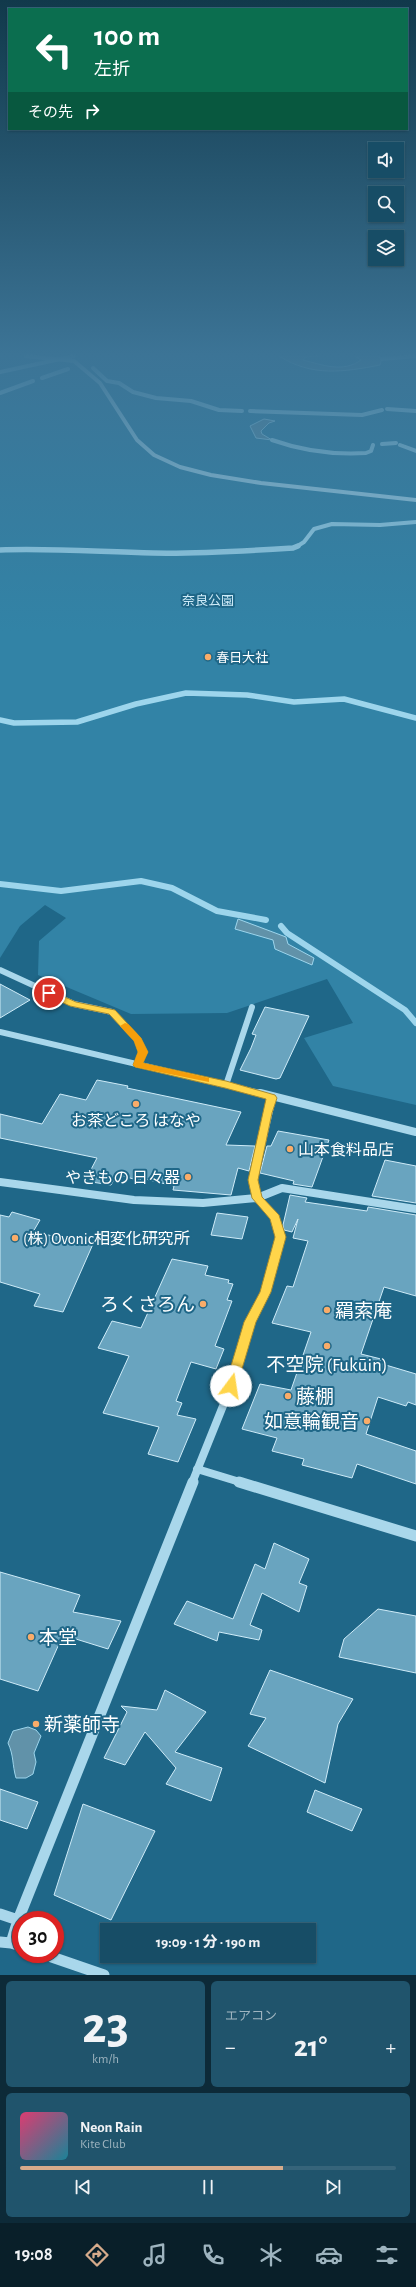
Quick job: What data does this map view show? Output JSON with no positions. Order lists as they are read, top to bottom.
{
  "parks": ["奈良公園"],
  "places": [
    "春日大社",
    "お茶どころ はなや",
    "山本食料品店",
    "やきもの 日々器",
    "(株) Ovonic相変化研究所",
    "ろくさろん",
    "羂索庵",
    "不空院 (Fukūin)",
    "藤棚",
    "如意輪観音",
    "本堂",
    "新薬師寺"
  ],
  "page": {
    "turn": ["100 m", "左折"],
    "then": "その先",
    "limit": "30",
    "trip": "19:09 · 1 分 · 190 m",
    "tile": [
      ["23", "km/h"],
      "エアコン"
    ],
    "heat": ["−", "21°", "+"],
    "song": ["Neon Rain", "Kite Club"],
    "tabs": "19:08"
  }
}
